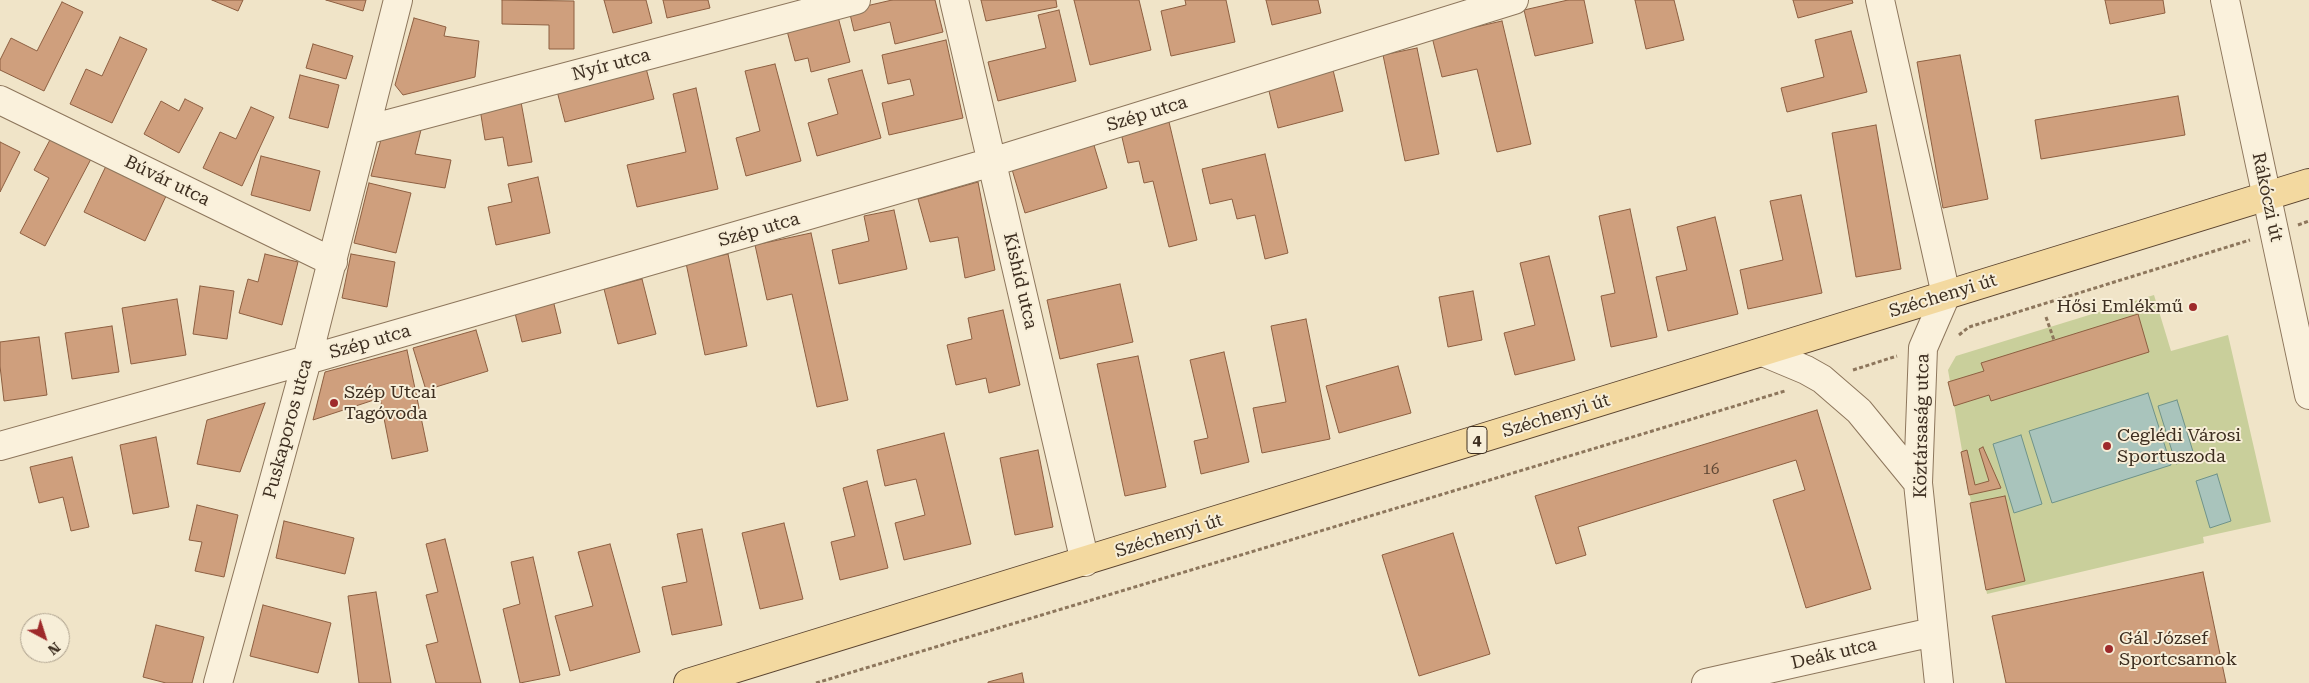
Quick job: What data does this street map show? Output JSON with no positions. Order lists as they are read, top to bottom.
{
  "streets": {
    "main road": ["Széchenyi út", "4"],
    "street": [
      "Nyír utca",
      "Szép utca",
      "Búvár utca",
      "Rákóczi út",
      "Kishíd utca",
      "Köztársaság utca",
      "Puskaporos utca",
      "Deák utca"
    ]
  },
  "crossings": [
    ["Nyír utca", "Puskaporos utca"],
    ["Szép utca", "Kishíd utca"],
    ["Szép utca", "Puskaporos utca"],
    ["Búvár utca", "Puskaporos utca"],
    ["Rákóczi út", "Széchenyi út"],
    ["Kishíd utca", "Széchenyi út"],
    ["Széchenyi út", "Köztársaság utca"],
    ["Köztársaság utca", "Deák utca"]
  ],
  "places": [
    "Hősi Emlékmű",
    "Szép Utcai Tagóvoda",
    "Ceglédi Városi Sportuszoda",
    "Gál József Sportcsarnok"
  ],
  "house_numbers": ["16"],
  "north": "bottom right"
}
